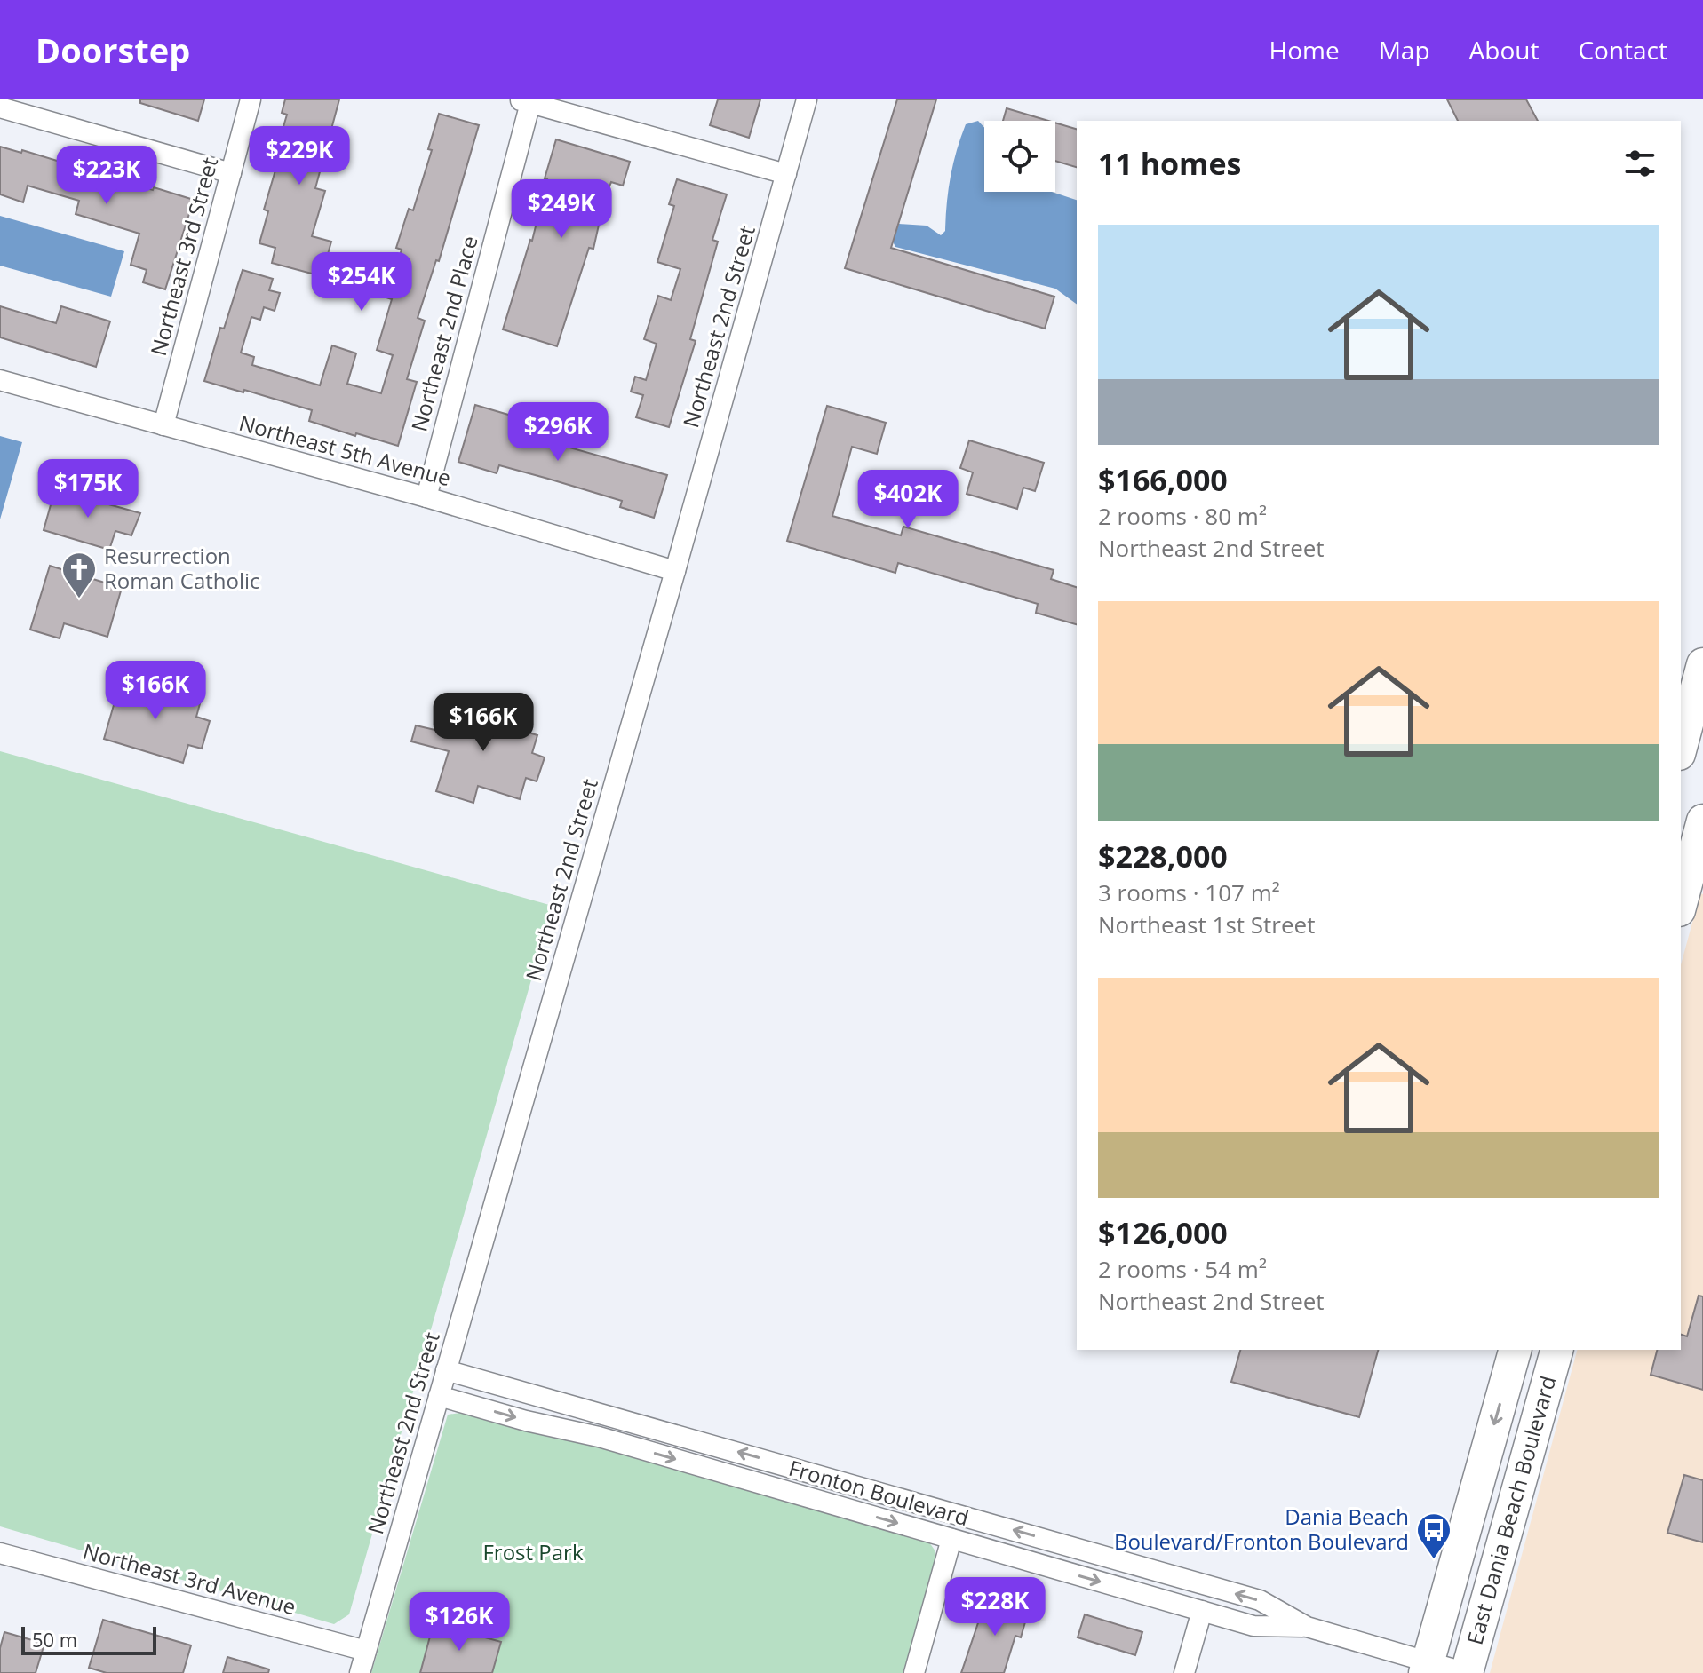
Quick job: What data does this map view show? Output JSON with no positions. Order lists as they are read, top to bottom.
{
  "streets": {
    "main road": ["East Dania Beach Boulevard"],
    "street": [
      "Northeast 3rd Street",
      "Northeast 2nd Street",
      "Northeast 2nd Place",
      "Northeast 5th Avenue",
      "Fronton Boulevard",
      "Northeast 3rd Avenue"
    ]
  },
  "crossings": [
    ["Northeast 3rd Street", "Northeast 5th Avenue"],
    ["Northeast 2nd Street", "Northeast 5th Avenue"],
    ["Northeast 2nd Street", "Fronton Boulevard"],
    ["Northeast 2nd Street", "Northeast 3rd Avenue"],
    ["Northeast 2nd Place", "Northeast 5th Avenue"],
    ["Fronton Boulevard", "East Dania Beach Boulevard"]
  ],
  "parks": ["Frost Park"],
  "places": {
    "church": ["Resurrection Roman Catholic"],
    "bus stop": ["Dania Beach Boulevard/Fronton Boulevard"]
  },
  "scale_bar": "50 m",
  "page": {
    "header": "Doorstep",
    "nav": [
      "Home",
      "Map",
      "About",
      "Contact"
    ],
    "heading": "11 homes",
    "price": [
      "$229K",
      "$223K",
      "$249K",
      "$254K",
      "$296K",
      "$175K",
      "$402K",
      "$166K",
      "$166K",
      "$228K",
      "$126K"
    ],
    "list": [
      {
        "name": "$166,000",
        "note": "2 rooms · 80 m² · Northeast 2nd Street"
      },
      {
        "name": "$228,000",
        "note": "3 rooms · 107 m² · Northeast 1st Street"
      },
      {
        "name": "$126,000",
        "note": "2 rooms · 54 m² · Northeast 2nd Street"
      }
    ],
    "scale": "50 m"
  }
}
